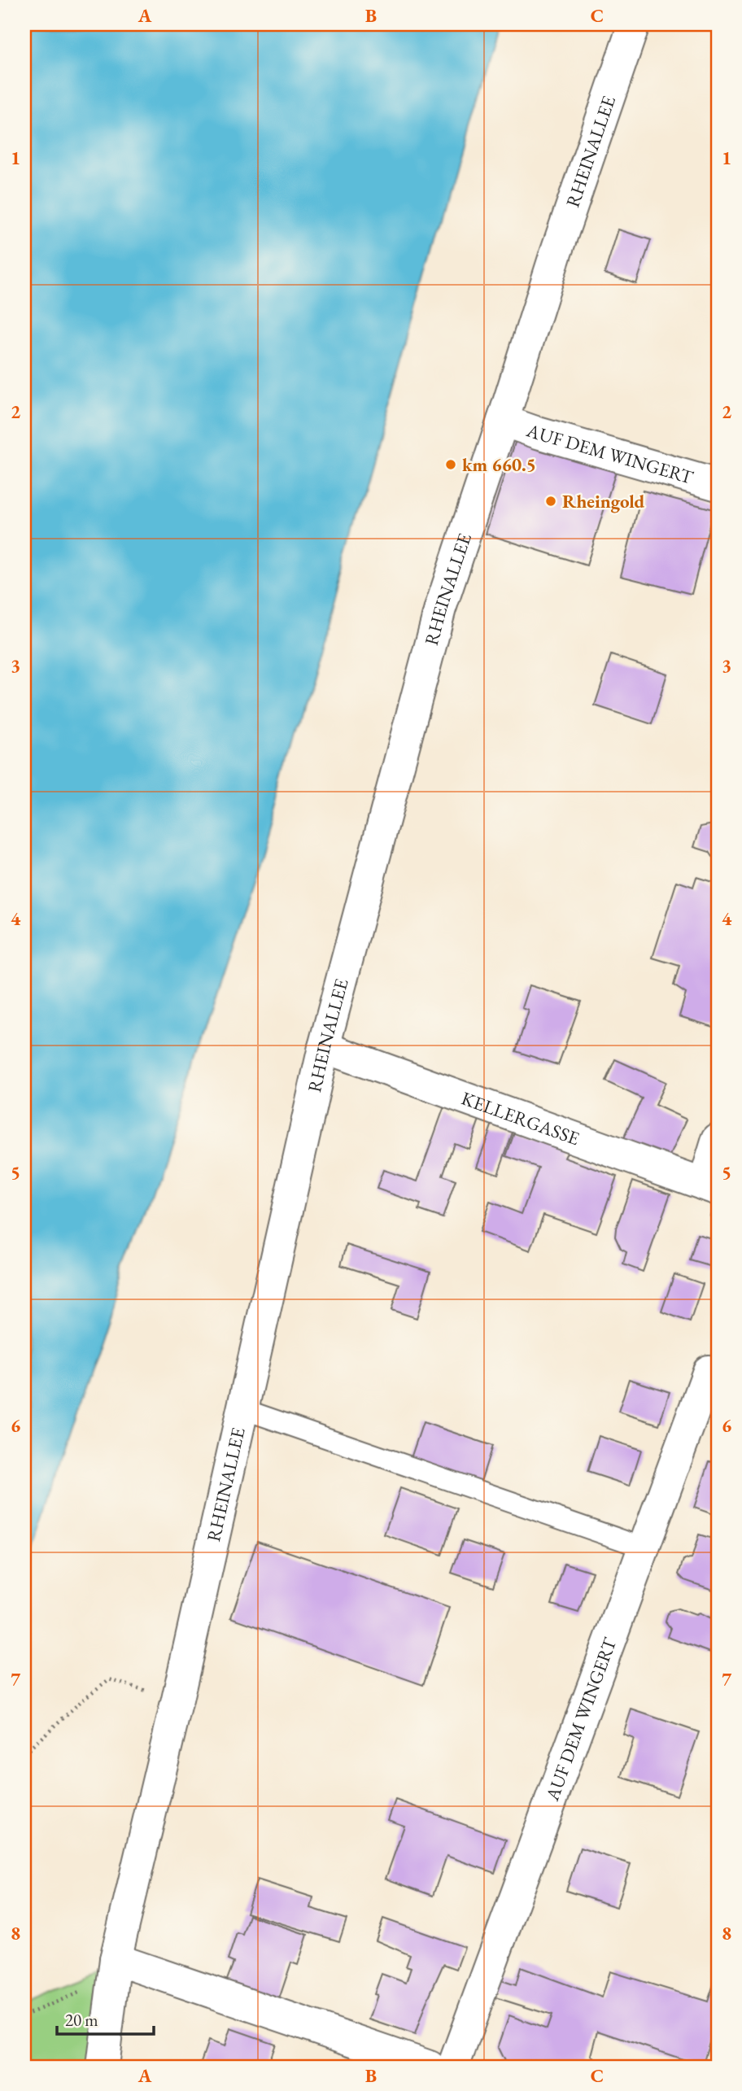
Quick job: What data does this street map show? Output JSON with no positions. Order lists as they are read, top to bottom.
{
  "streets": {
    "street": ["RHEINALLEE", "AUF DEM WINGERT", "KELLERGASSE"]
  },
  "crossings": [
    ["RHEINALLEE", "AUF DEM WINGERT"],
    ["RHEINALLEE", "KELLERGASSE"]
  ],
  "places": ["km 660.5", "Rheingold"],
  "scale_bar": "20 m",
  "grid": {
    "columns": ["A", "B", "C"],
    "rows": [
      "1",
      "2",
      "3",
      "4",
      "5",
      "6",
      "7",
      "8"
    ]
  }
}
